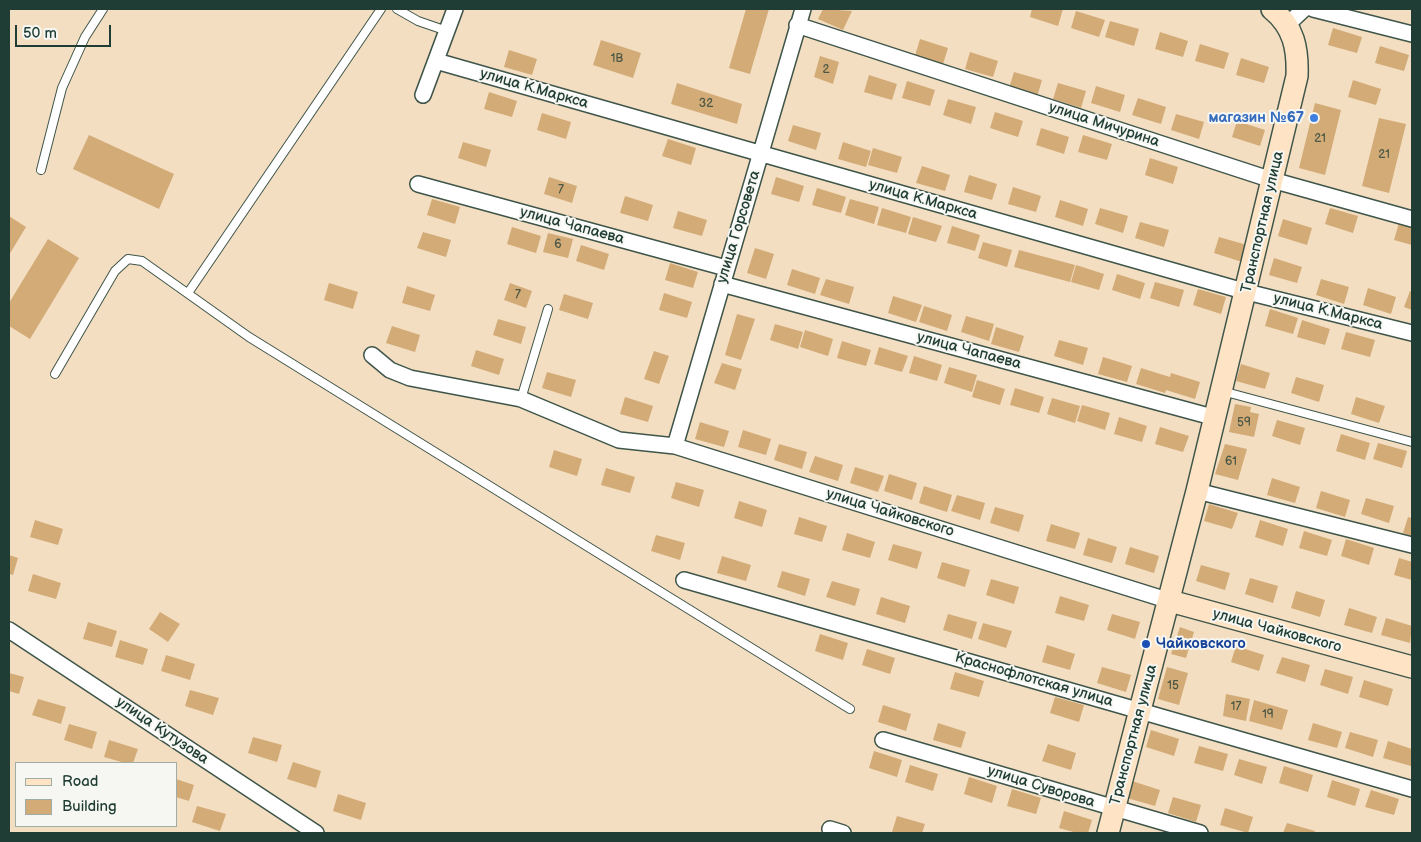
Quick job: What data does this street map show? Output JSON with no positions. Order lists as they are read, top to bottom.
{
  "streets": {
    "street": [
      "улица К.Маркса",
      "улица Мичурина",
      "Транспортная улица",
      "улица Чапаева",
      "улица Горсовета",
      "улица Чайковского",
      "Краснофлотская улица",
      "улица Кутузова",
      "улица Суворова"
    ]
  },
  "crossings": [
    ["улица К.Маркса", "Транспортная улица"],
    ["улица К.Маркса", "улица Горсовета"],
    ["улица Мичурина", "Транспортная улица"],
    ["улица Мичурина", "улица Горсовета"],
    ["Транспортная улица", "улица Чапаева"],
    ["Транспортная улица", "улица Чайковского"],
    ["Транспортная улица", "Краснофлотская улица"],
    ["Транспортная улица", "улица Суворова"],
    ["улица Чапаева", "улица Горсовета"],
    ["улица Горсовета", "улица Чайковского"]
  ],
  "places": ["магазин №67", "Чайковского"],
  "house_numbers": [
    "1В",
    "2",
    "32",
    "21",
    "21",
    "7",
    "6",
    "7",
    "59",
    "61",
    "15",
    "17",
    "19"
  ],
  "legend": ["Road", "Building"],
  "scale_bar": "50 m"
}
